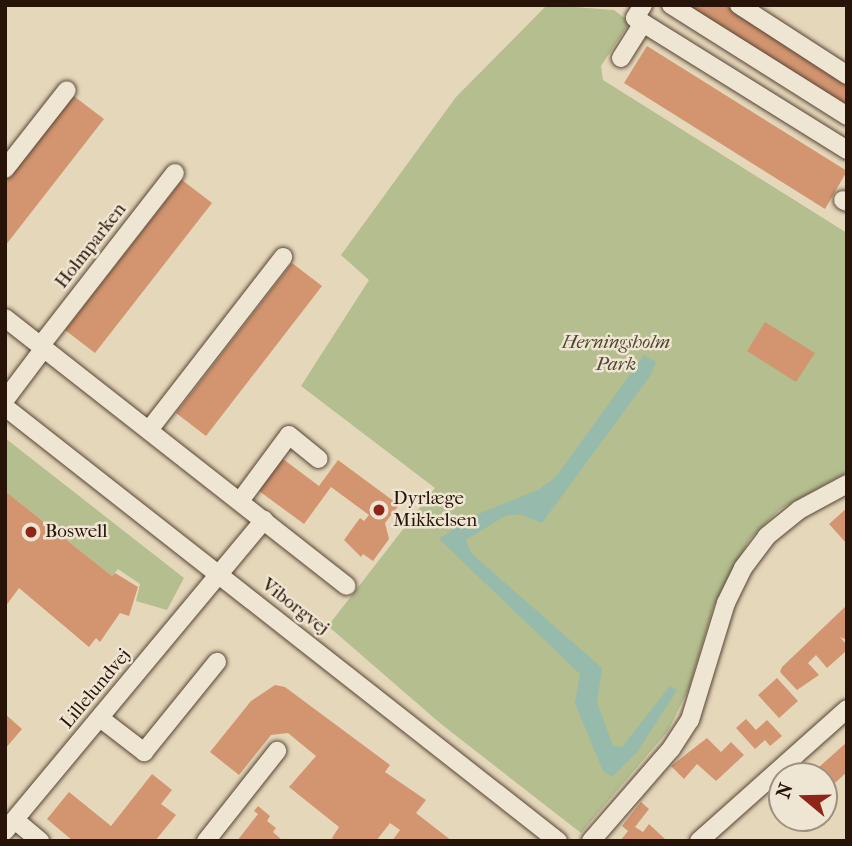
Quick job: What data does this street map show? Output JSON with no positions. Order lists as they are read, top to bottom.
{
  "streets": {
    "street": ["Holmparken", "Viborgvej", "Lillelundvej"]
  },
  "crossings": [
    ["Viborgvej", "Lillelundvej"]
  ],
  "parks": ["Herningsholm Park"],
  "places": ["Dyrlæge Mikkelsen", "Boswell"],
  "north": "left"
}
